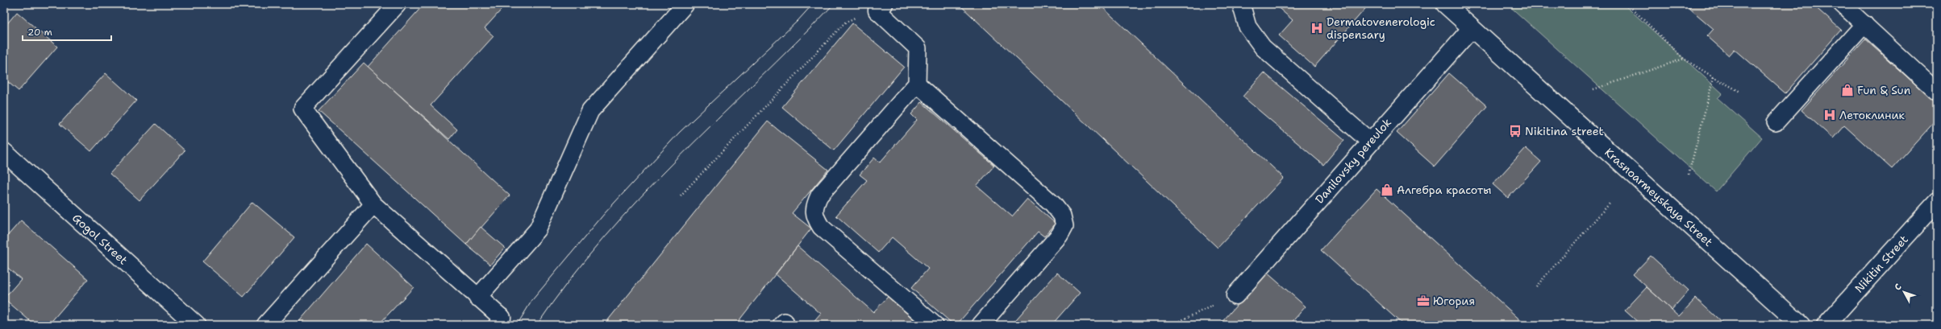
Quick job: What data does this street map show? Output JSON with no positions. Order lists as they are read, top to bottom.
{
  "streets": {
    "street": [
      "Danilovsky pereulok",
      "Krasnoarmeyskaya Street",
      "Gogol Street",
      "Nikitin Street"
    ]
  },
  "crossings": [
    ["Danilovsky pereulok", "Krasnoarmeyskaya Street"]
  ],
  "places": {
    "hospital": ["Dermatovenerologic dispensary", "Летоклиник"],
    "shop": ["Fun & Sun", "Алгебра красоты"],
    "bus stop": ["Nikitina street"],
    "office": ["Югория"]
  },
  "scale_bar": "20 m",
  "north": "top left"
}
